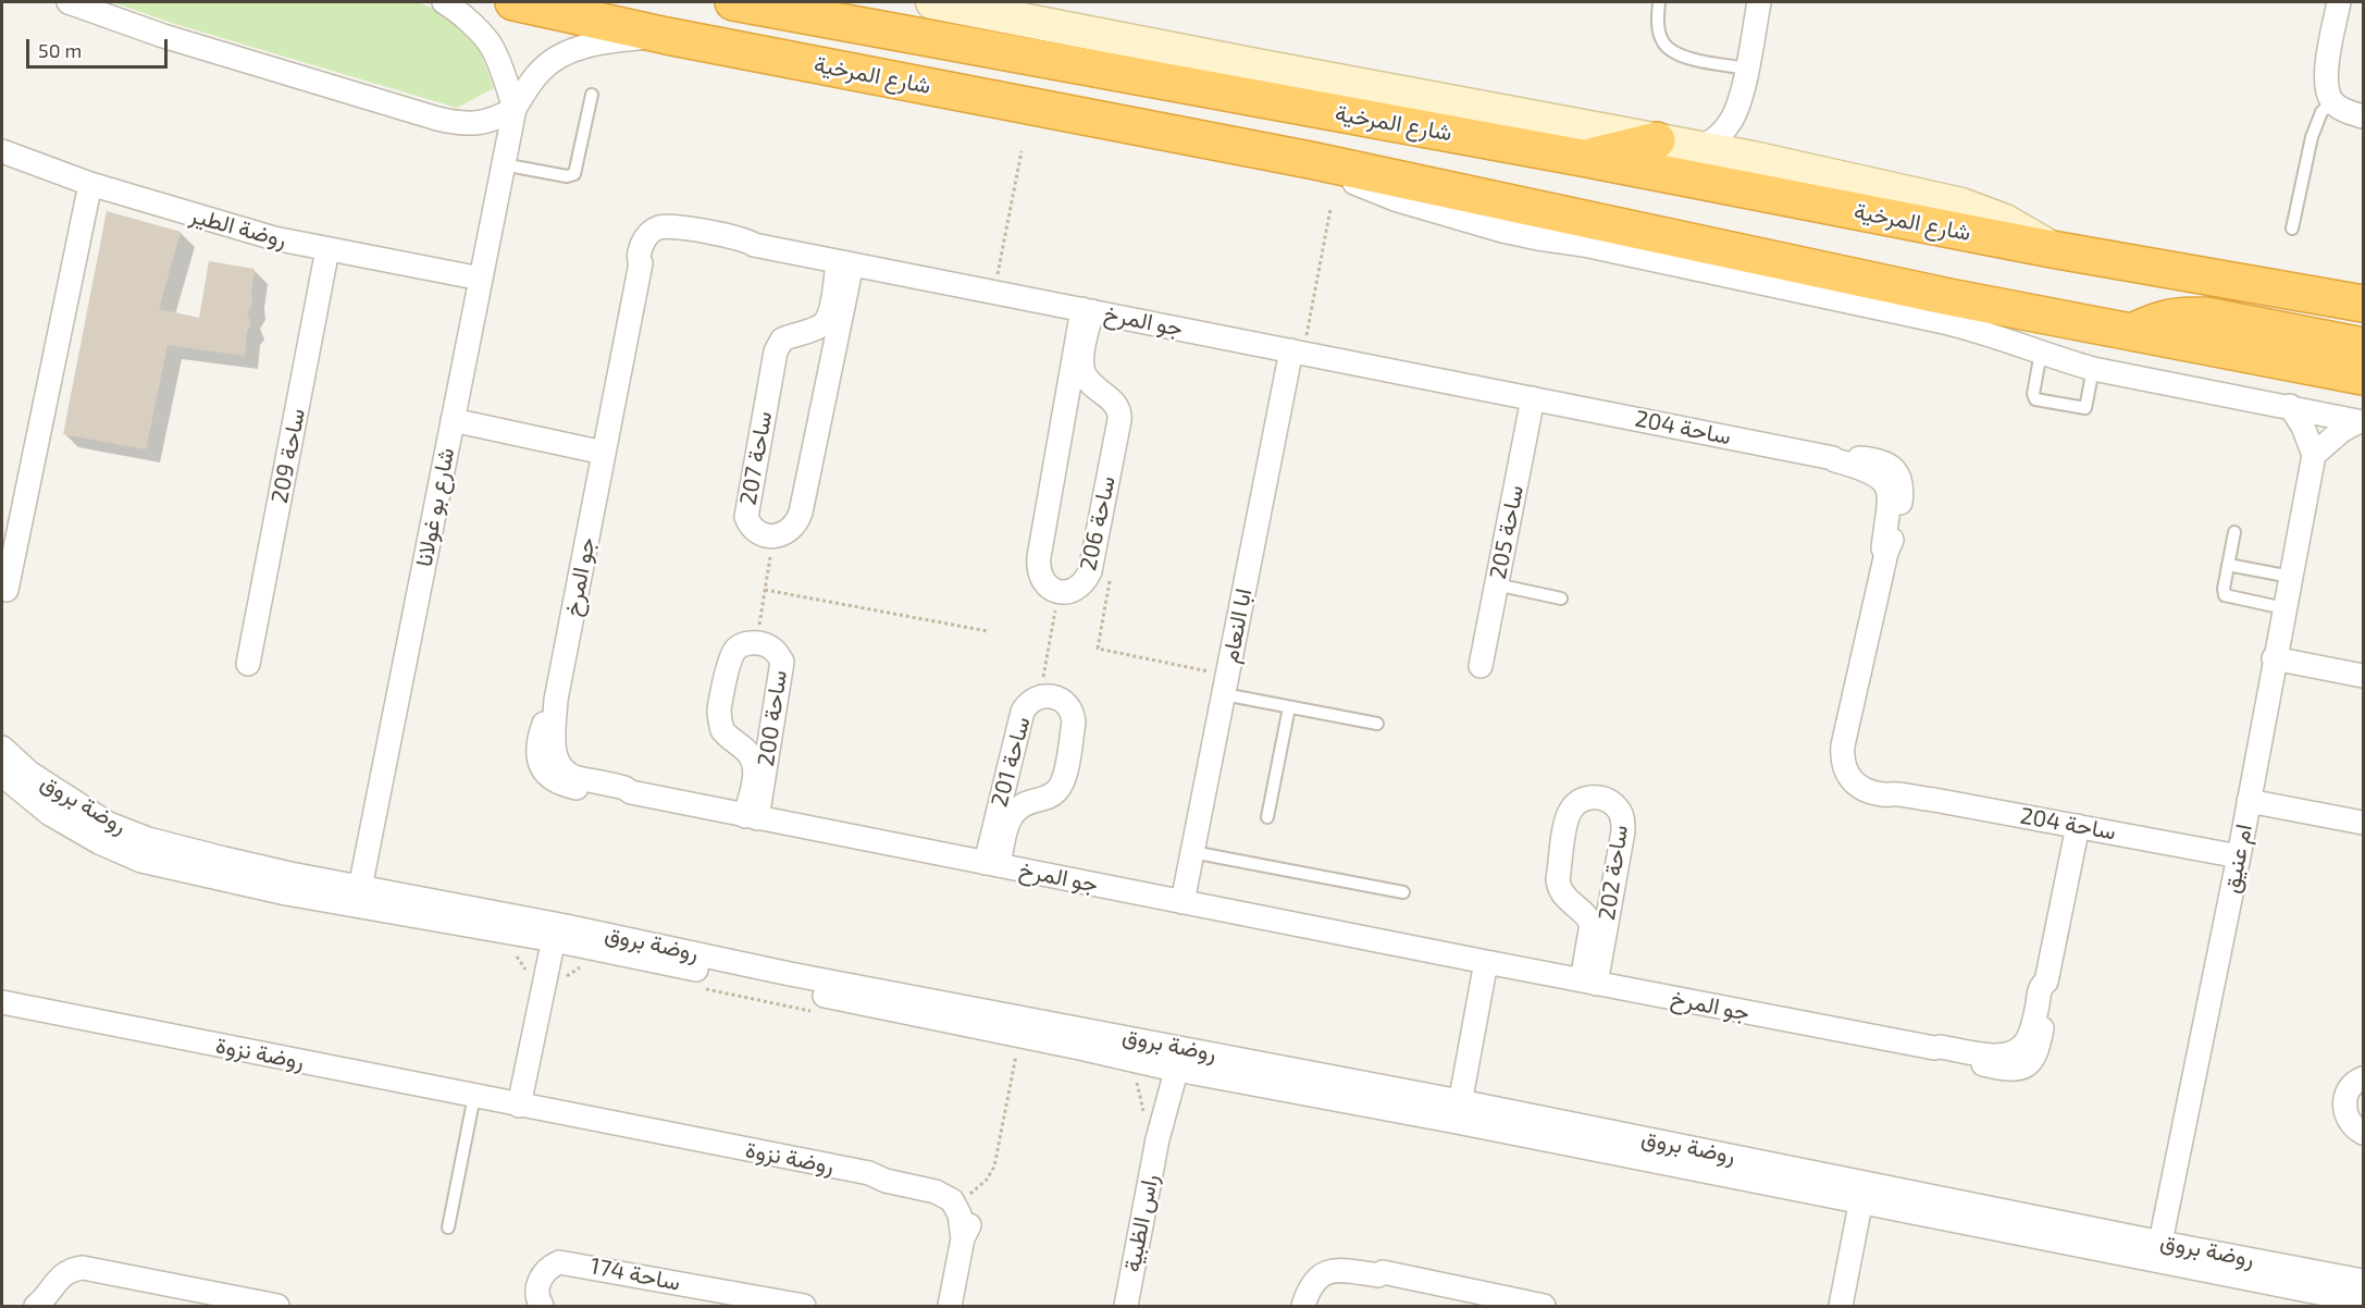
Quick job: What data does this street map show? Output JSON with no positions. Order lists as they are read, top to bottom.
{
  "streets": {
    "highway": ["شارع المرخية"],
    "street": [
      "روضة الطير",
      "جو المرخ",
      "ساحة 204",
      "ساحة 209",
      "ساحة 207",
      "شارع بو غولانا",
      "ساحة 206",
      "ساحة 205",
      "ابا النعام",
      "ساحة 200",
      "ساحة 201",
      "روضة بروق",
      "ام عنيق",
      "ساحة 202",
      "روضة نزوة",
      "راس الظبية",
      "ساحة 174"
    ]
  },
  "crossings": [
    ["شارع المرخية", "شارع بو غولانا"],
    ["روضة الطير", "ساحة 209"],
    ["روضة الطير", "شارع بو غولانا"],
    ["جو المرخ", "ساحة 204"],
    ["جو المرخ", "ساحة 207"],
    ["جو المرخ", "ساحة 206"],
    ["جو المرخ", "ساحة 205"],
    ["جو المرخ", "ابا النعام"],
    ["جو المرخ", "ساحة 200"],
    ["جو المرخ", "ساحة 201"],
    ["جو المرخ", "ساحة 202"],
    ["ساحة 204", "ساحة 205"],
    ["ساحة 204", "ام عنيق"],
    ["شارع بو غولانا", "روضة بروق"],
    ["روضة بروق", "ام عنيق"],
    ["روضة بروق", "راس الظبية"]
  ],
  "scale_bar": "50 m"
}
